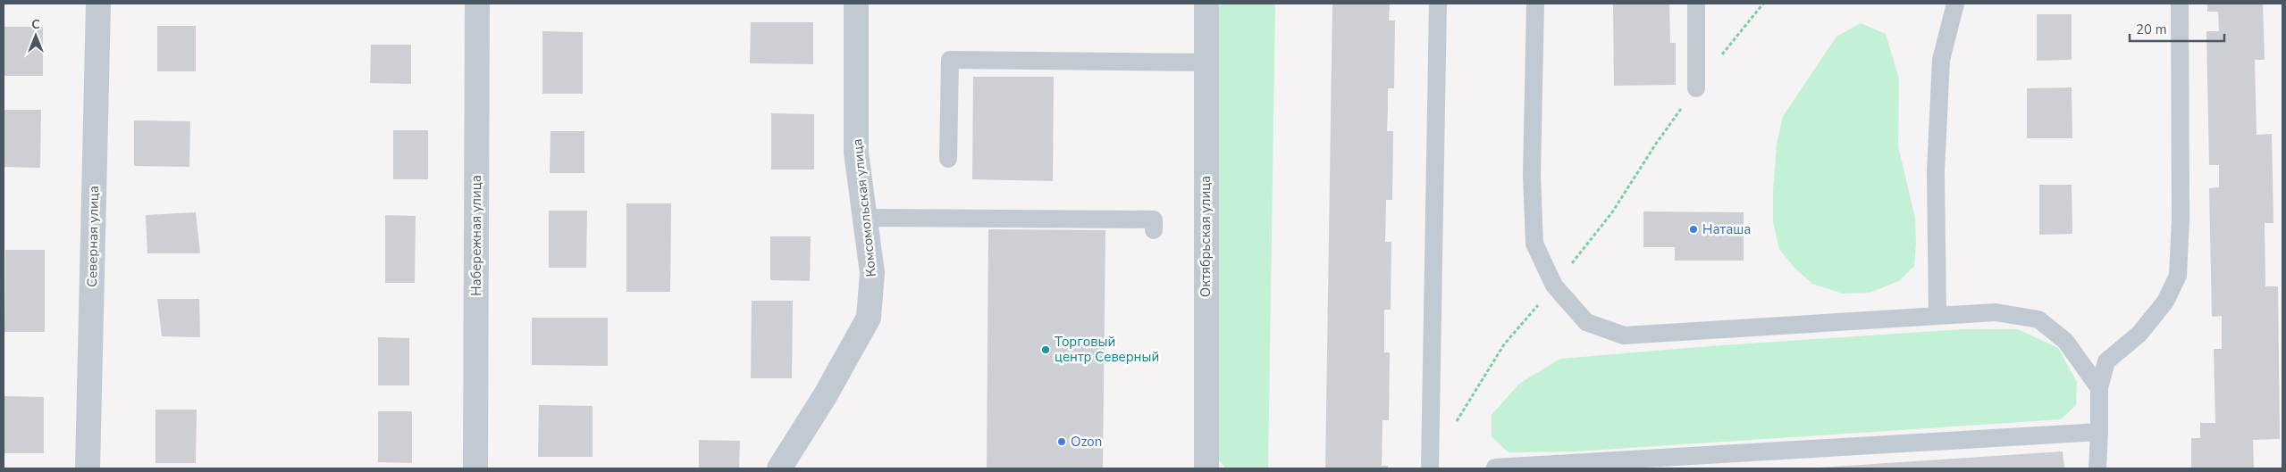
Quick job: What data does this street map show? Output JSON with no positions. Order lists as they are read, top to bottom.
{
  "streets": {
    "street": [
      "Комсомольская улица",
      "Набережная улица",
      "Северная улица",
      "Октябрьская улица"
    ]
  },
  "places": ["Наташа", "Торговый центр Северный", "Ozon"],
  "scale_bar": "20 m",
  "north": "top"
}
